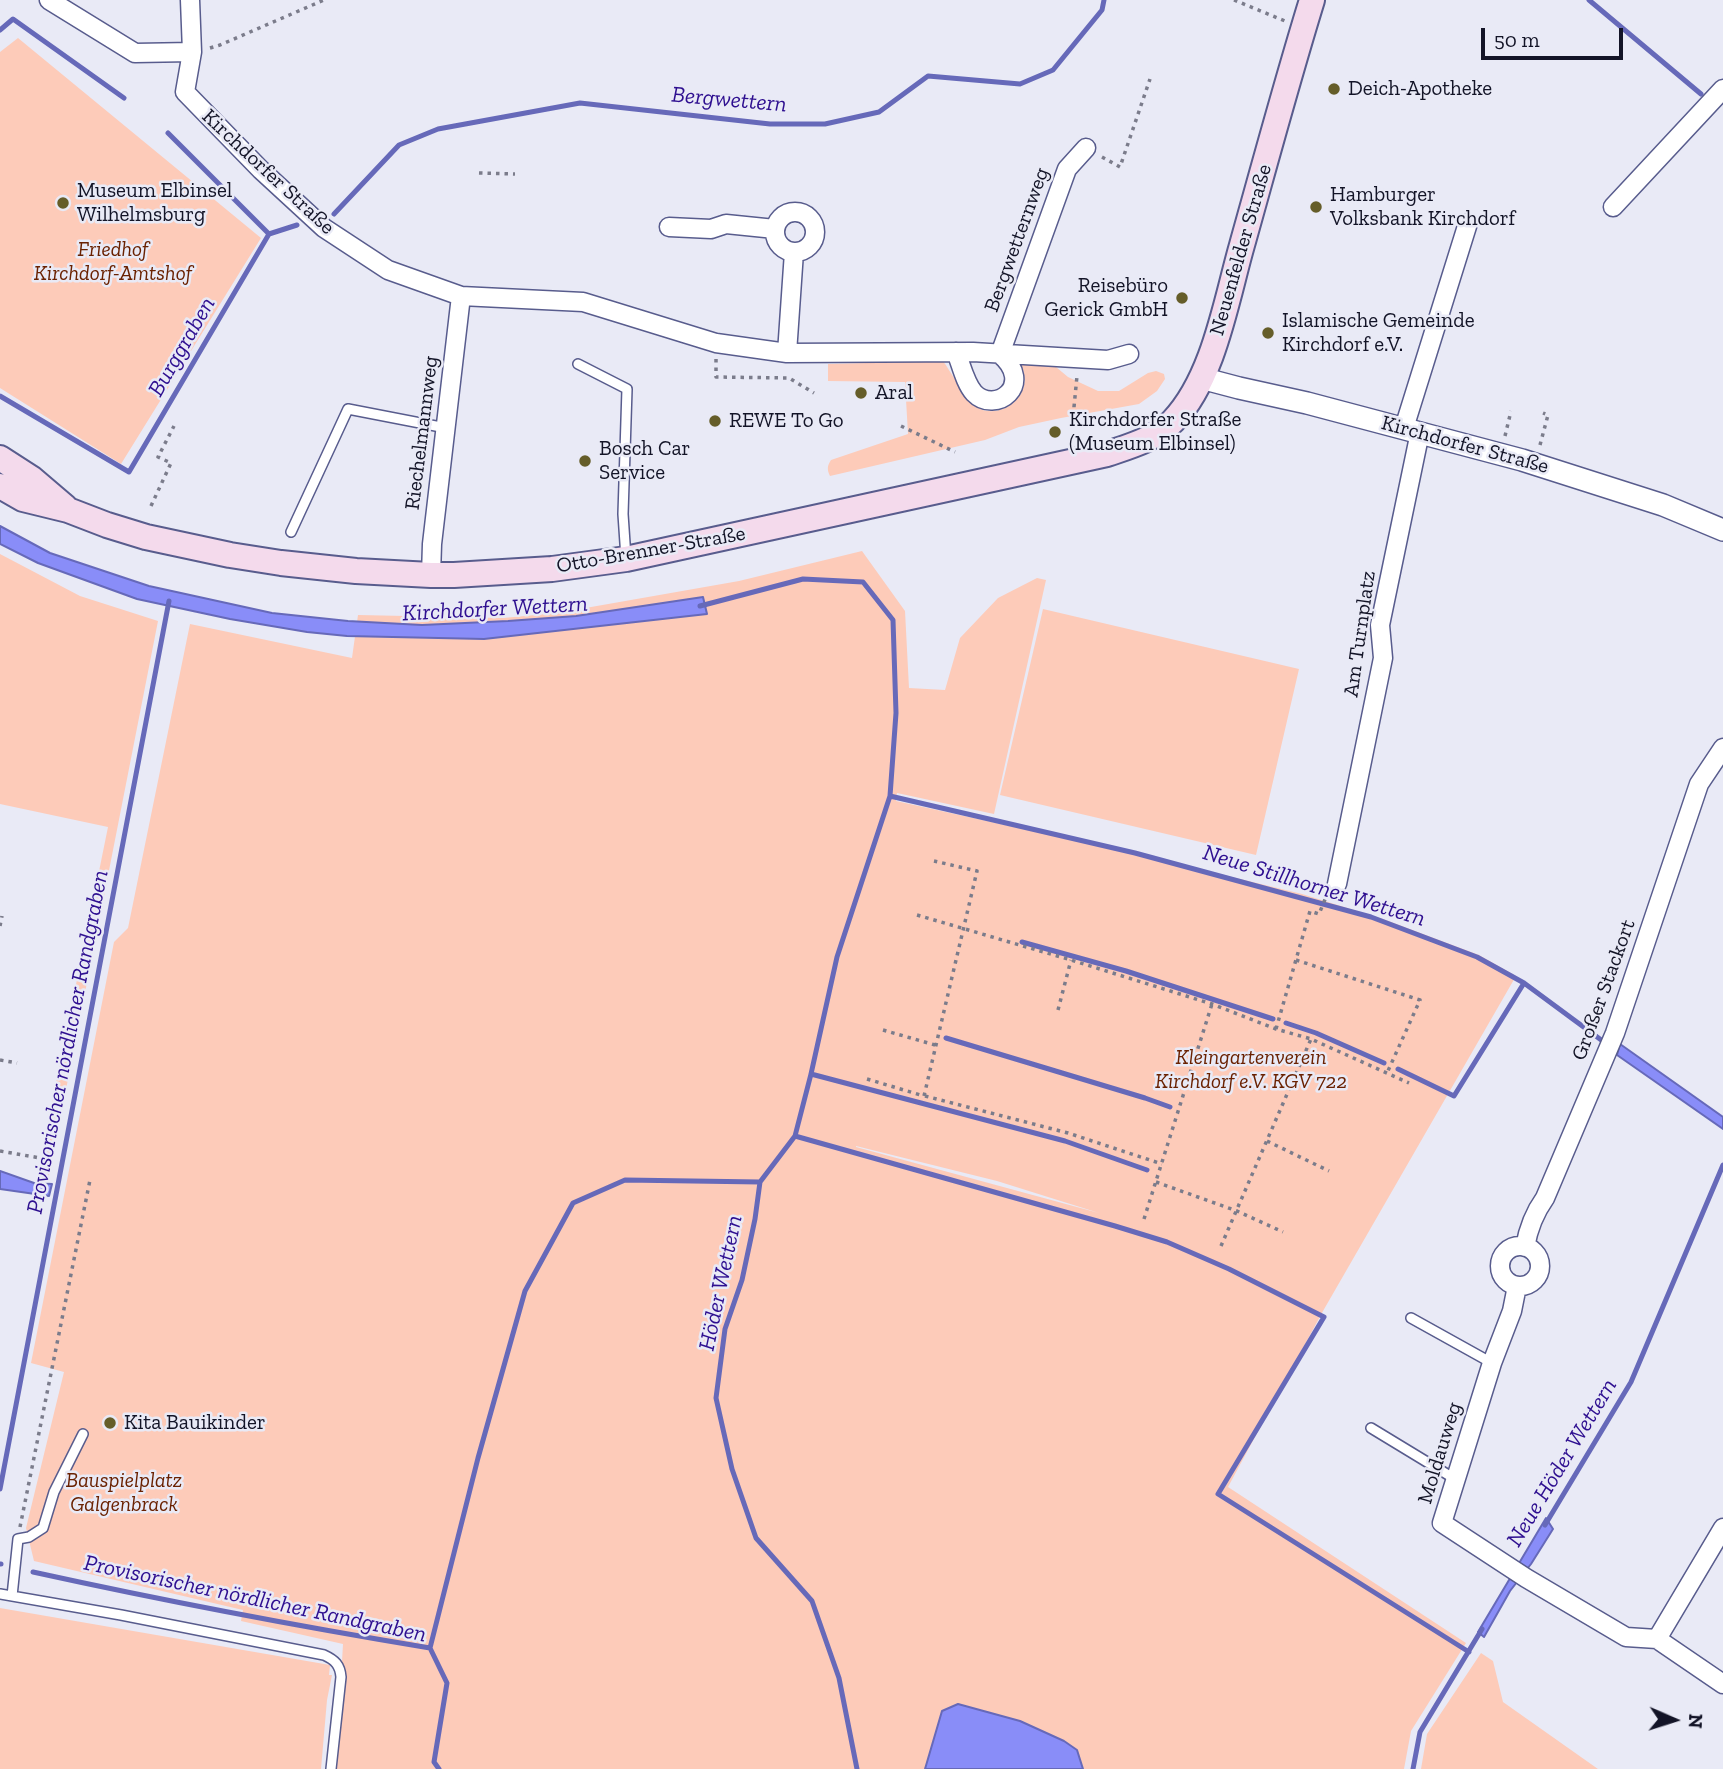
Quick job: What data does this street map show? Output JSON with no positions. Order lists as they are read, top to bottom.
{
  "streets": {
    "main road": ["Neuenfelder Straße", "Otto-Brenner-Straße"],
    "street": [
      "Kirchdorfer Straße",
      "Bergwetternweg",
      "Riechelmannweg",
      "Am Turnplatz",
      "Großer Stackort",
      "Moldauweg"
    ]
  },
  "crossings": [
    ["Kirchdorfer Straße", "Bergwetternweg"],
    ["Kirchdorfer Straße", "Neuenfelder Straße"],
    ["Kirchdorfer Straße", "Riechelmannweg"],
    ["Kirchdorfer Straße", "Am Turnplatz"],
    ["Neuenfelder Straße", "Otto-Brenner-Straße"],
    ["Riechelmannweg", "Otto-Brenner-Straße"],
    ["Großer Stackort", "Moldauweg"]
  ],
  "water": [
    "Bergwettern",
    "Burggraben",
    "Kirchdorfer Wettern",
    "Neue Stillhorner Wettern",
    "Provisorischer nördlicher Randgraben",
    "Höder Wettern",
    "Neue Höder Wettern"
  ],
  "parks": ["Friedhof Kirchdorf-Amtshof", "Kleingartenverein Kirchdorf e.V. KGV 722", "Bauspielplatz Galgenbrack"],
  "places": [
    "Deich-Apotheke",
    "Museum Elbinsel Wilhelmsburg",
    "Hamburger Volksbank Kirchdorf",
    "Reisebüro Gerick GmbH",
    "Islamische Gemeinde Kirchdorf e.V.",
    "Aral",
    "REWE To Go",
    "Kirchdorfer Straße (Museum Elbinsel)",
    "Bosch Car Service",
    "Kita Bauikinder"
  ],
  "scale_bar": "50 m",
  "north": "right"
}
